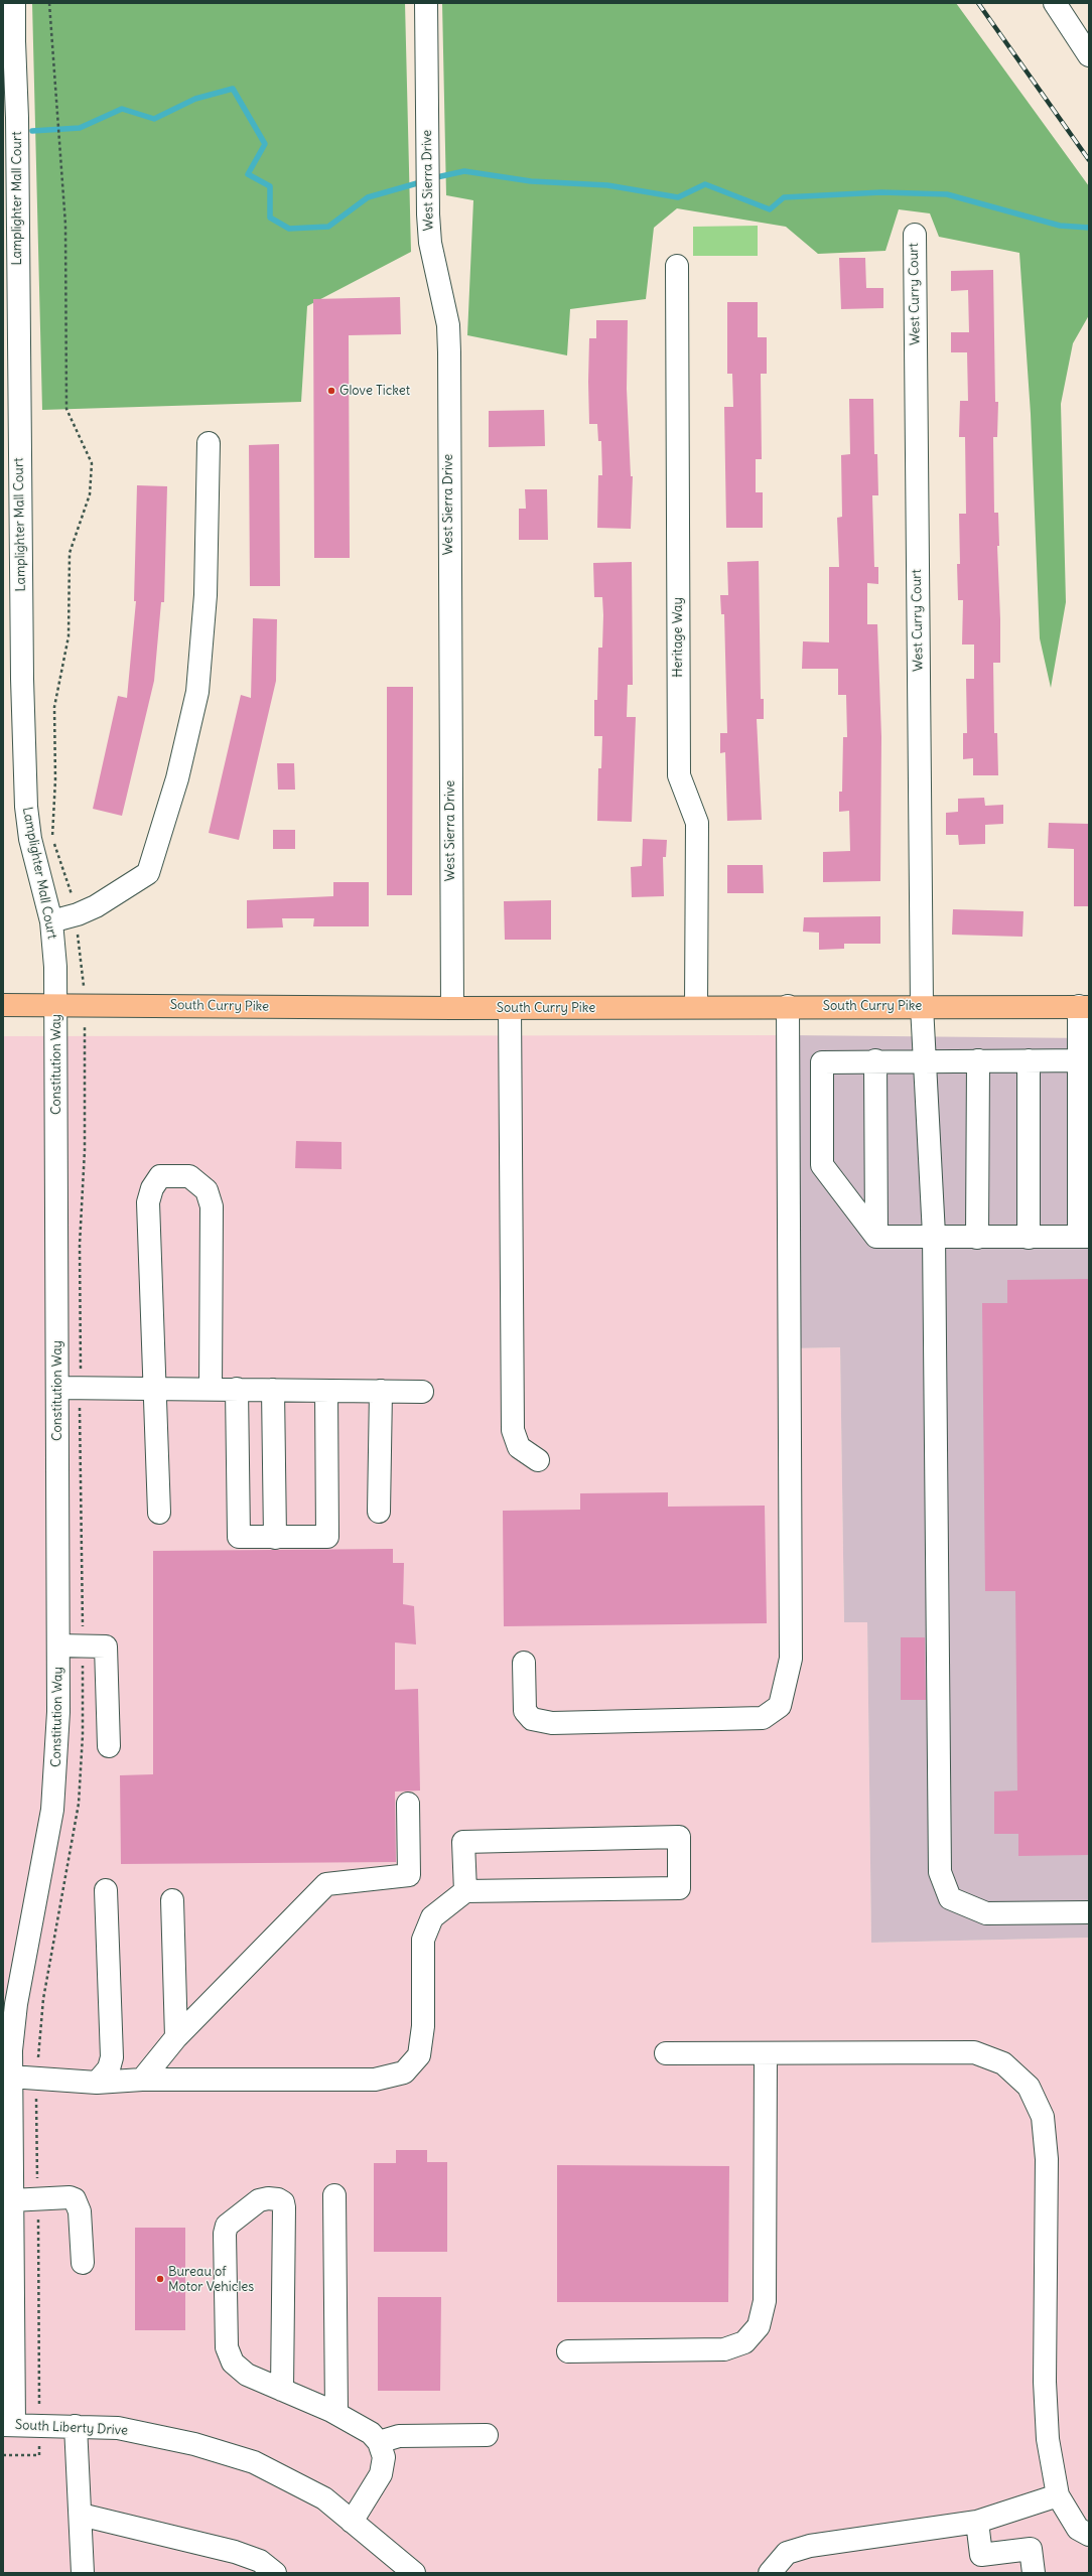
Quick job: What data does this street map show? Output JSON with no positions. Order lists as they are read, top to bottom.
{
  "streets": {
    "main road": ["South Curry Pike"],
    "street": [
      "West Sierra Drive",
      "Lamplighter Mall Court",
      "West Curry Court",
      "Heritage Way",
      "Constitution Way",
      "South Liberty Drive"
    ]
  },
  "crossings": [
    ["West Sierra Drive", "South Curry Pike"],
    ["Lamplighter Mall Court", "South Curry Pike"],
    ["Lamplighter Mall Court", "Constitution Way"],
    ["West Curry Court", "South Curry Pike"],
    ["Heritage Way", "South Curry Pike"],
    ["South Curry Pike", "Constitution Way"],
    ["Constitution Way", "South Liberty Drive"]
  ],
  "places": ["Glove Ticket", "Bureau of Motor Vehicles"]
}
